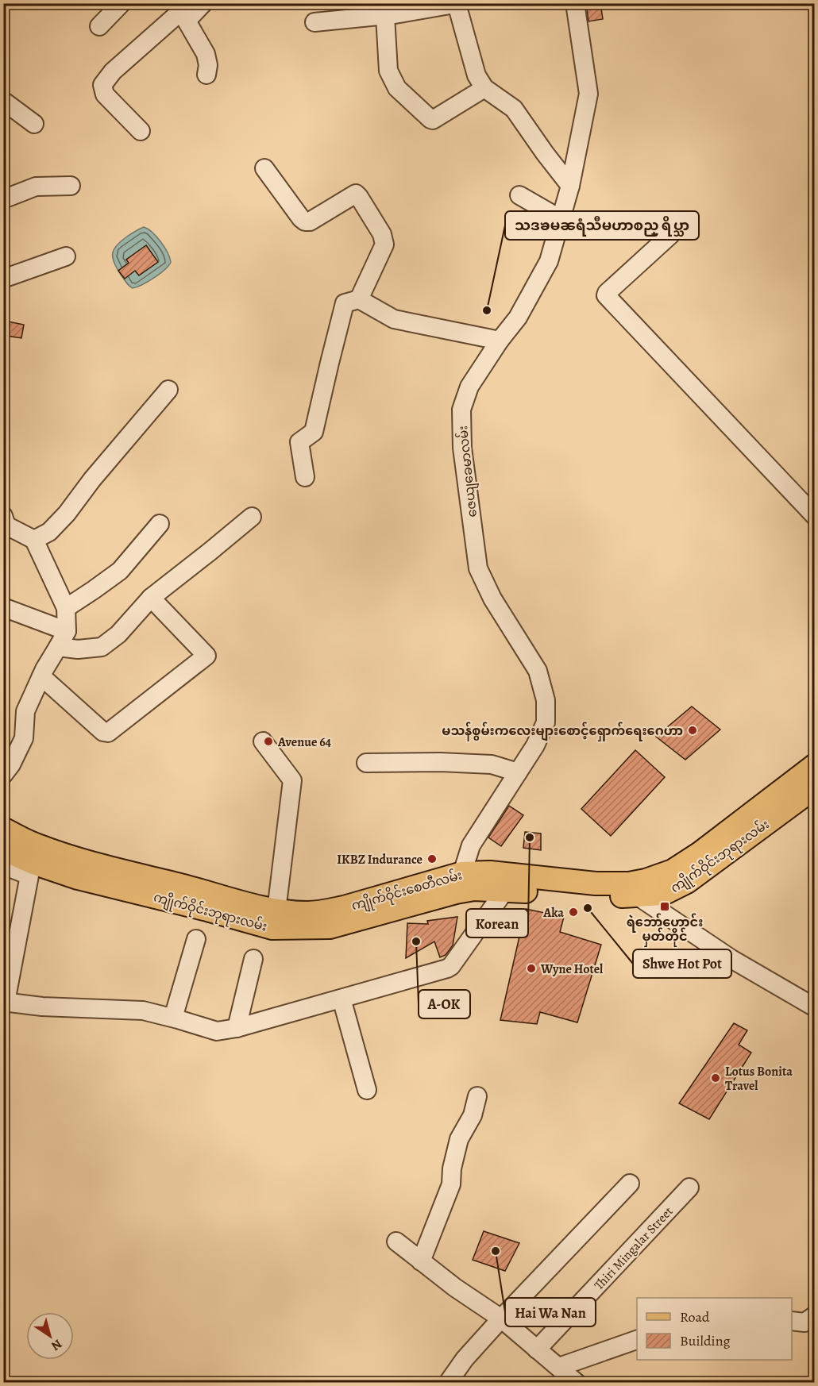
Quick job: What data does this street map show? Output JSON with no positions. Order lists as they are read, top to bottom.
{
  "streets": {
    "main road": ["ကျိုက်ဝိုင်းဘုရားလမ်း", "ကျိုက်ဝိုင်းစေတီလမ်း"],
    "street": ["ဇေယျခေမာလမ်း", "Thiri Mingalar Street"]
  },
  "crossings": [
    ["ဇေယျခေမာလမ်း", "ကျိုက်ဝိုင်းဘုရားလမ်း"],
    ["ဇေယျခေမာလမ်း", "ကျိုက်ဝိုင်းစေတီလမ်း"],
    ["ကျိုက်ဝိုင်းဘုရားလမ်း", "ကျိုက်ဝိုင်းစေတီလမ်း"]
  ],
  "places": {
    "other": [
      "သဒၶမၼရံသီမဟာစည္ ရိပ္သာ",
      "မသန်စွမ်းကလေးများစောင့်ရှောက်ရေးဂေဟာ",
      "Avenue 64",
      "Korean",
      "IKBZ Indurance",
      "Shwe Hot Pot",
      "Aka",
      "A-OK",
      "Wyne Hotel",
      "Lotus Bonita Travel",
      "Hai Wa Nan"
    ],
    "transit": ["ရဲဘော်ဟောင်း မှတ်တိုင်"]
  },
  "legend": ["Road", "Building"],
  "north": "bottom right"
}
